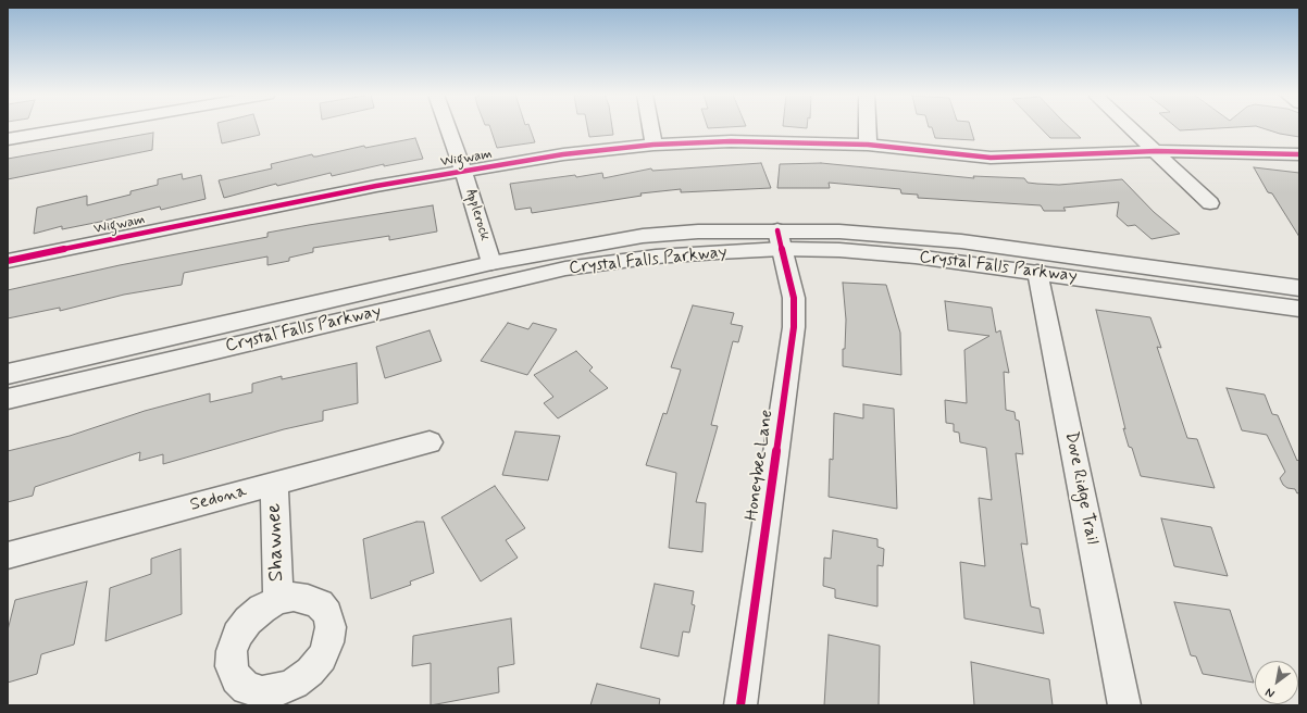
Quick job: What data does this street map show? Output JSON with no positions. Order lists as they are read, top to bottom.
{
  "streets": {
    "main road": ["Crystal Falls Parkway"],
    "street": [
      "Wigwam",
      "Applerock",
      "Honeybee Lane",
      "Dove Ridge Trail",
      "Sedona",
      "Shawnee"
    ]
  },
  "crossings": [
    ["Wigwam", "Applerock"],
    ["Applerock", "Crystal Falls Parkway"],
    ["Crystal Falls Parkway", "Honeybee Lane"],
    ["Crystal Falls Parkway", "Dove Ridge Trail"],
    ["Sedona", "Shawnee"]
  ],
  "north": "bottom left"
}
